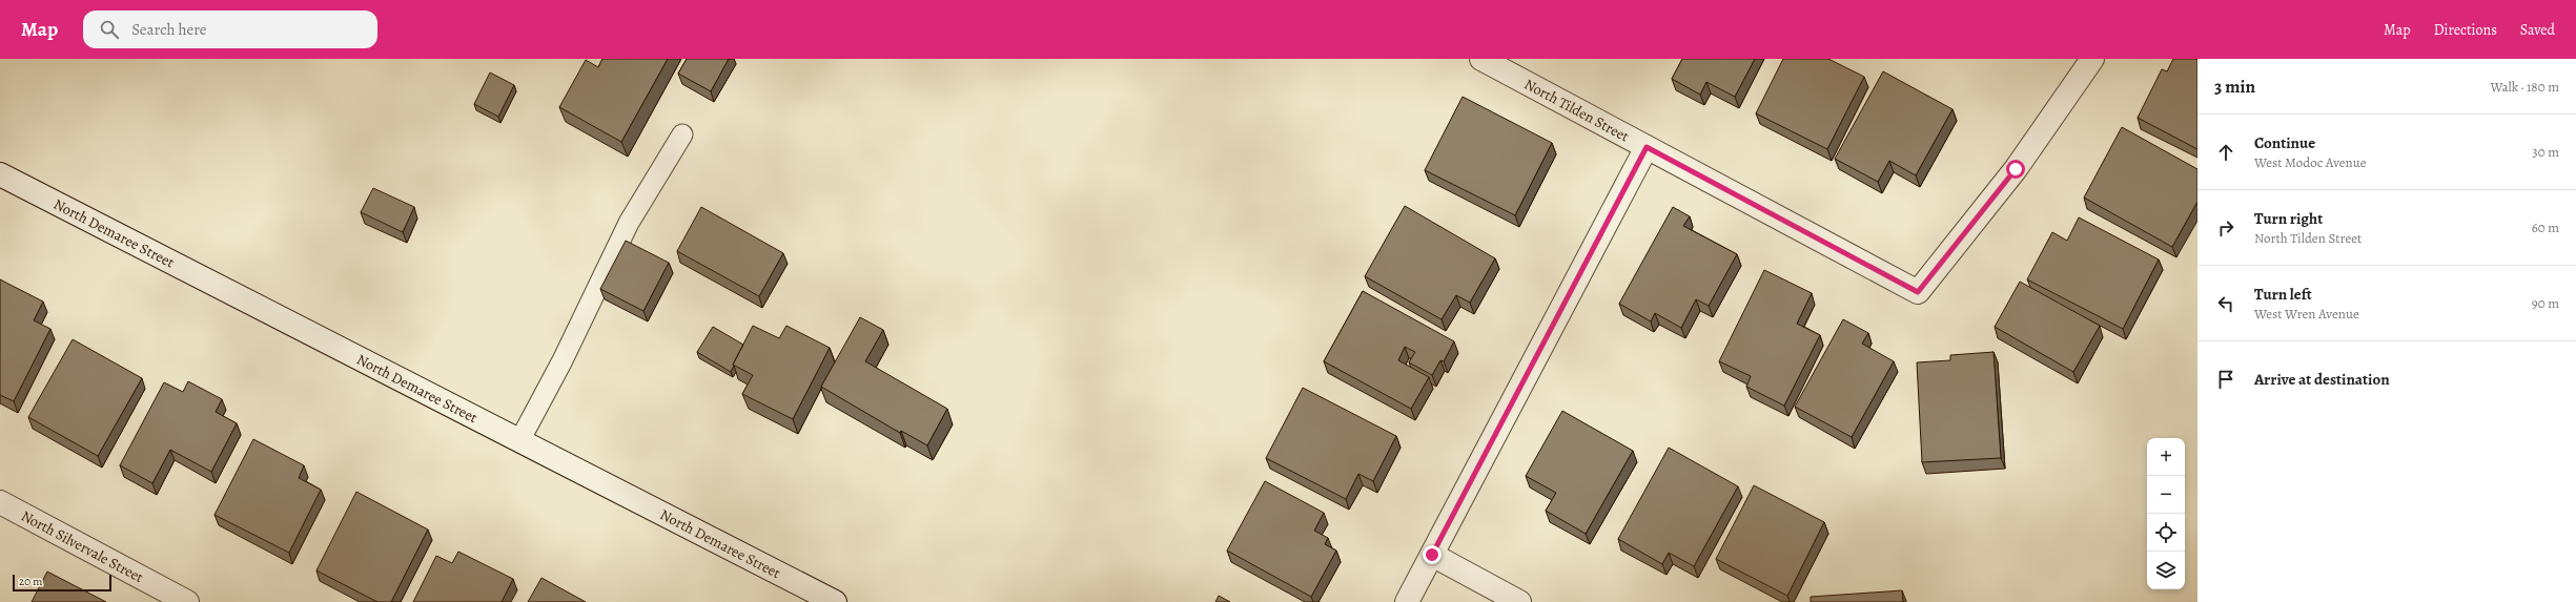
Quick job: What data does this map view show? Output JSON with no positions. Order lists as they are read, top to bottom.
{
  "streets": {
    "street": ["North Tilden Street", "North Demaree Street", "North Silvervale Street"]
  },
  "scale_bar": "20 m",
  "page": {
    "header": "Map",
    "search": "Search here",
    "nav": ["Map", "Directions", "Saved"],
    "heading": ["3 min", "Walk · 180 m"],
    "list": [
      ["Continue", "West Modoc Avenue", "30 m"],
      ["Turn right", "North Tilden Street", "60 m"],
      ["Turn left", "West Wren Avenue", "90 m"],
      "Arrive at destination"
    ],
    "map_buttons": ["+", "−"],
    "scale": "20 m"
  }
}
